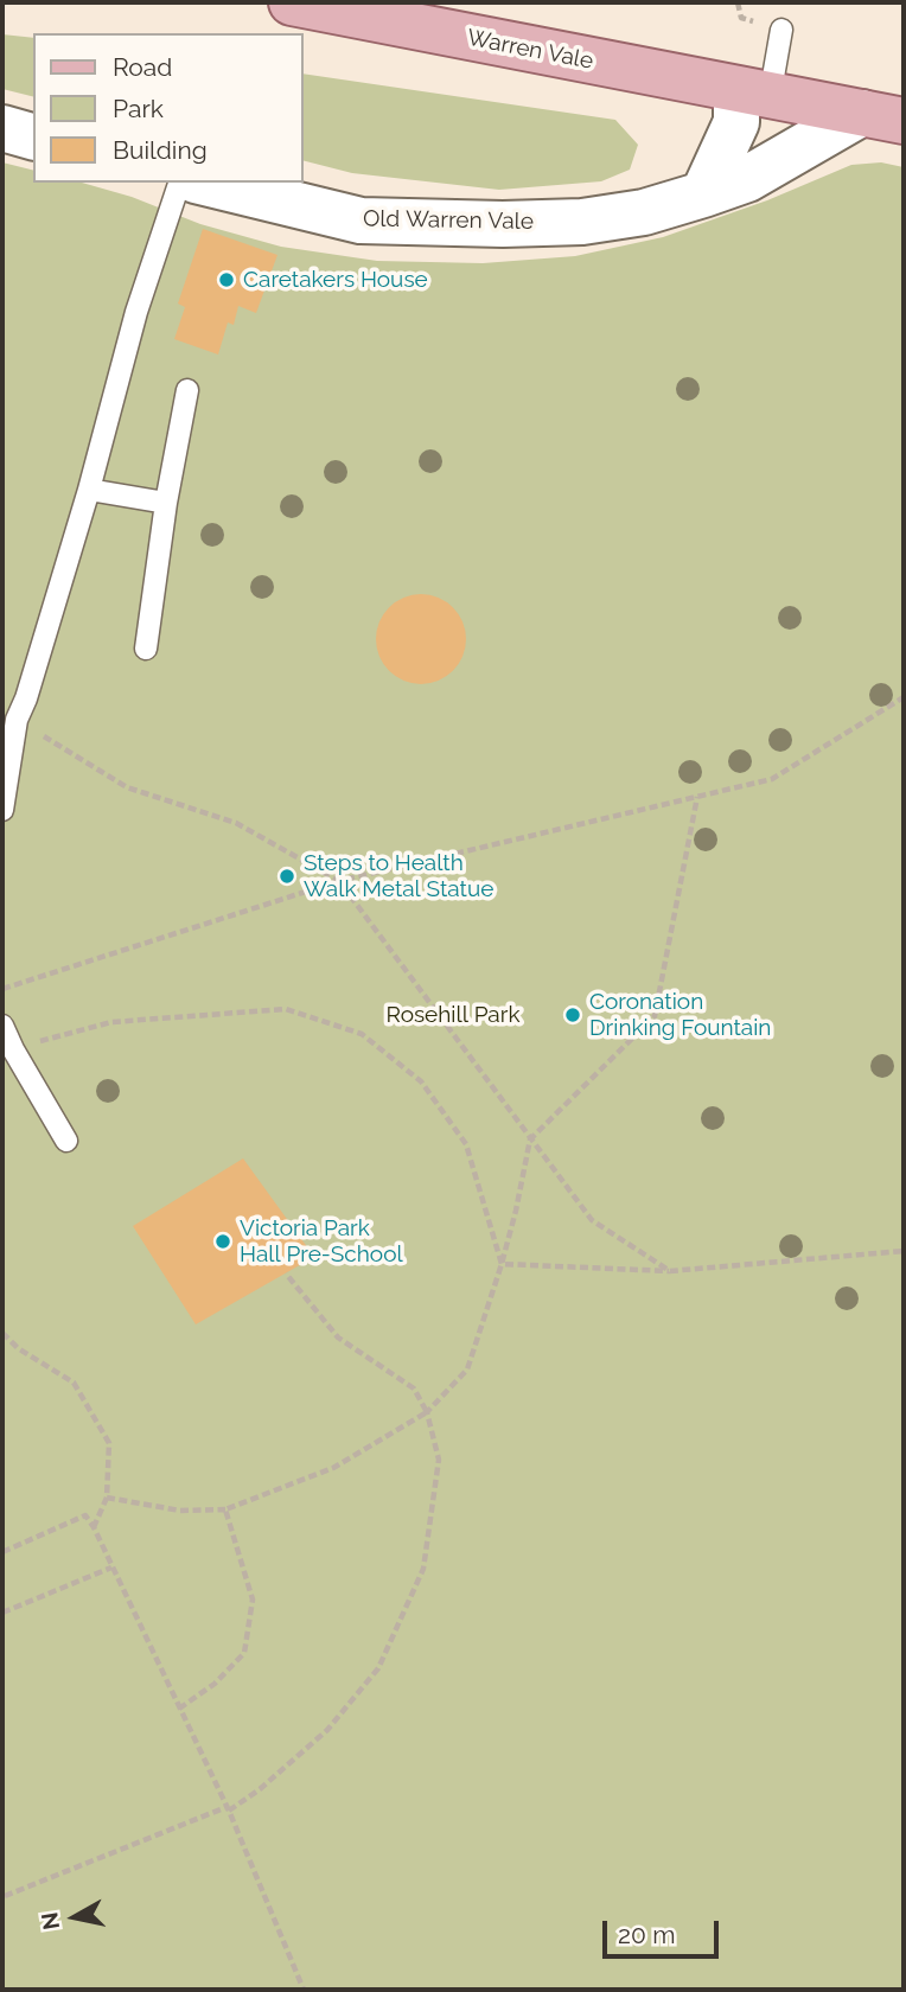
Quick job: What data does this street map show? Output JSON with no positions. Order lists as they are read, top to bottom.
{
  "streets": {
    "main road": ["Warren Vale"],
    "street": ["Old Warren Vale"]
  },
  "crossings": [
    ["Warren Vale", "Old Warren Vale"]
  ],
  "parks": ["Rosehill Park"],
  "places": [
    "Caretakers House",
    "Steps to Health Walk Metal Statue",
    "Coronation Drinking Fountain",
    "Victoria Park Hall Pre-School"
  ],
  "legend": ["Road", "Park", "Building"],
  "scale_bar": "20 m",
  "north": "left"
}
